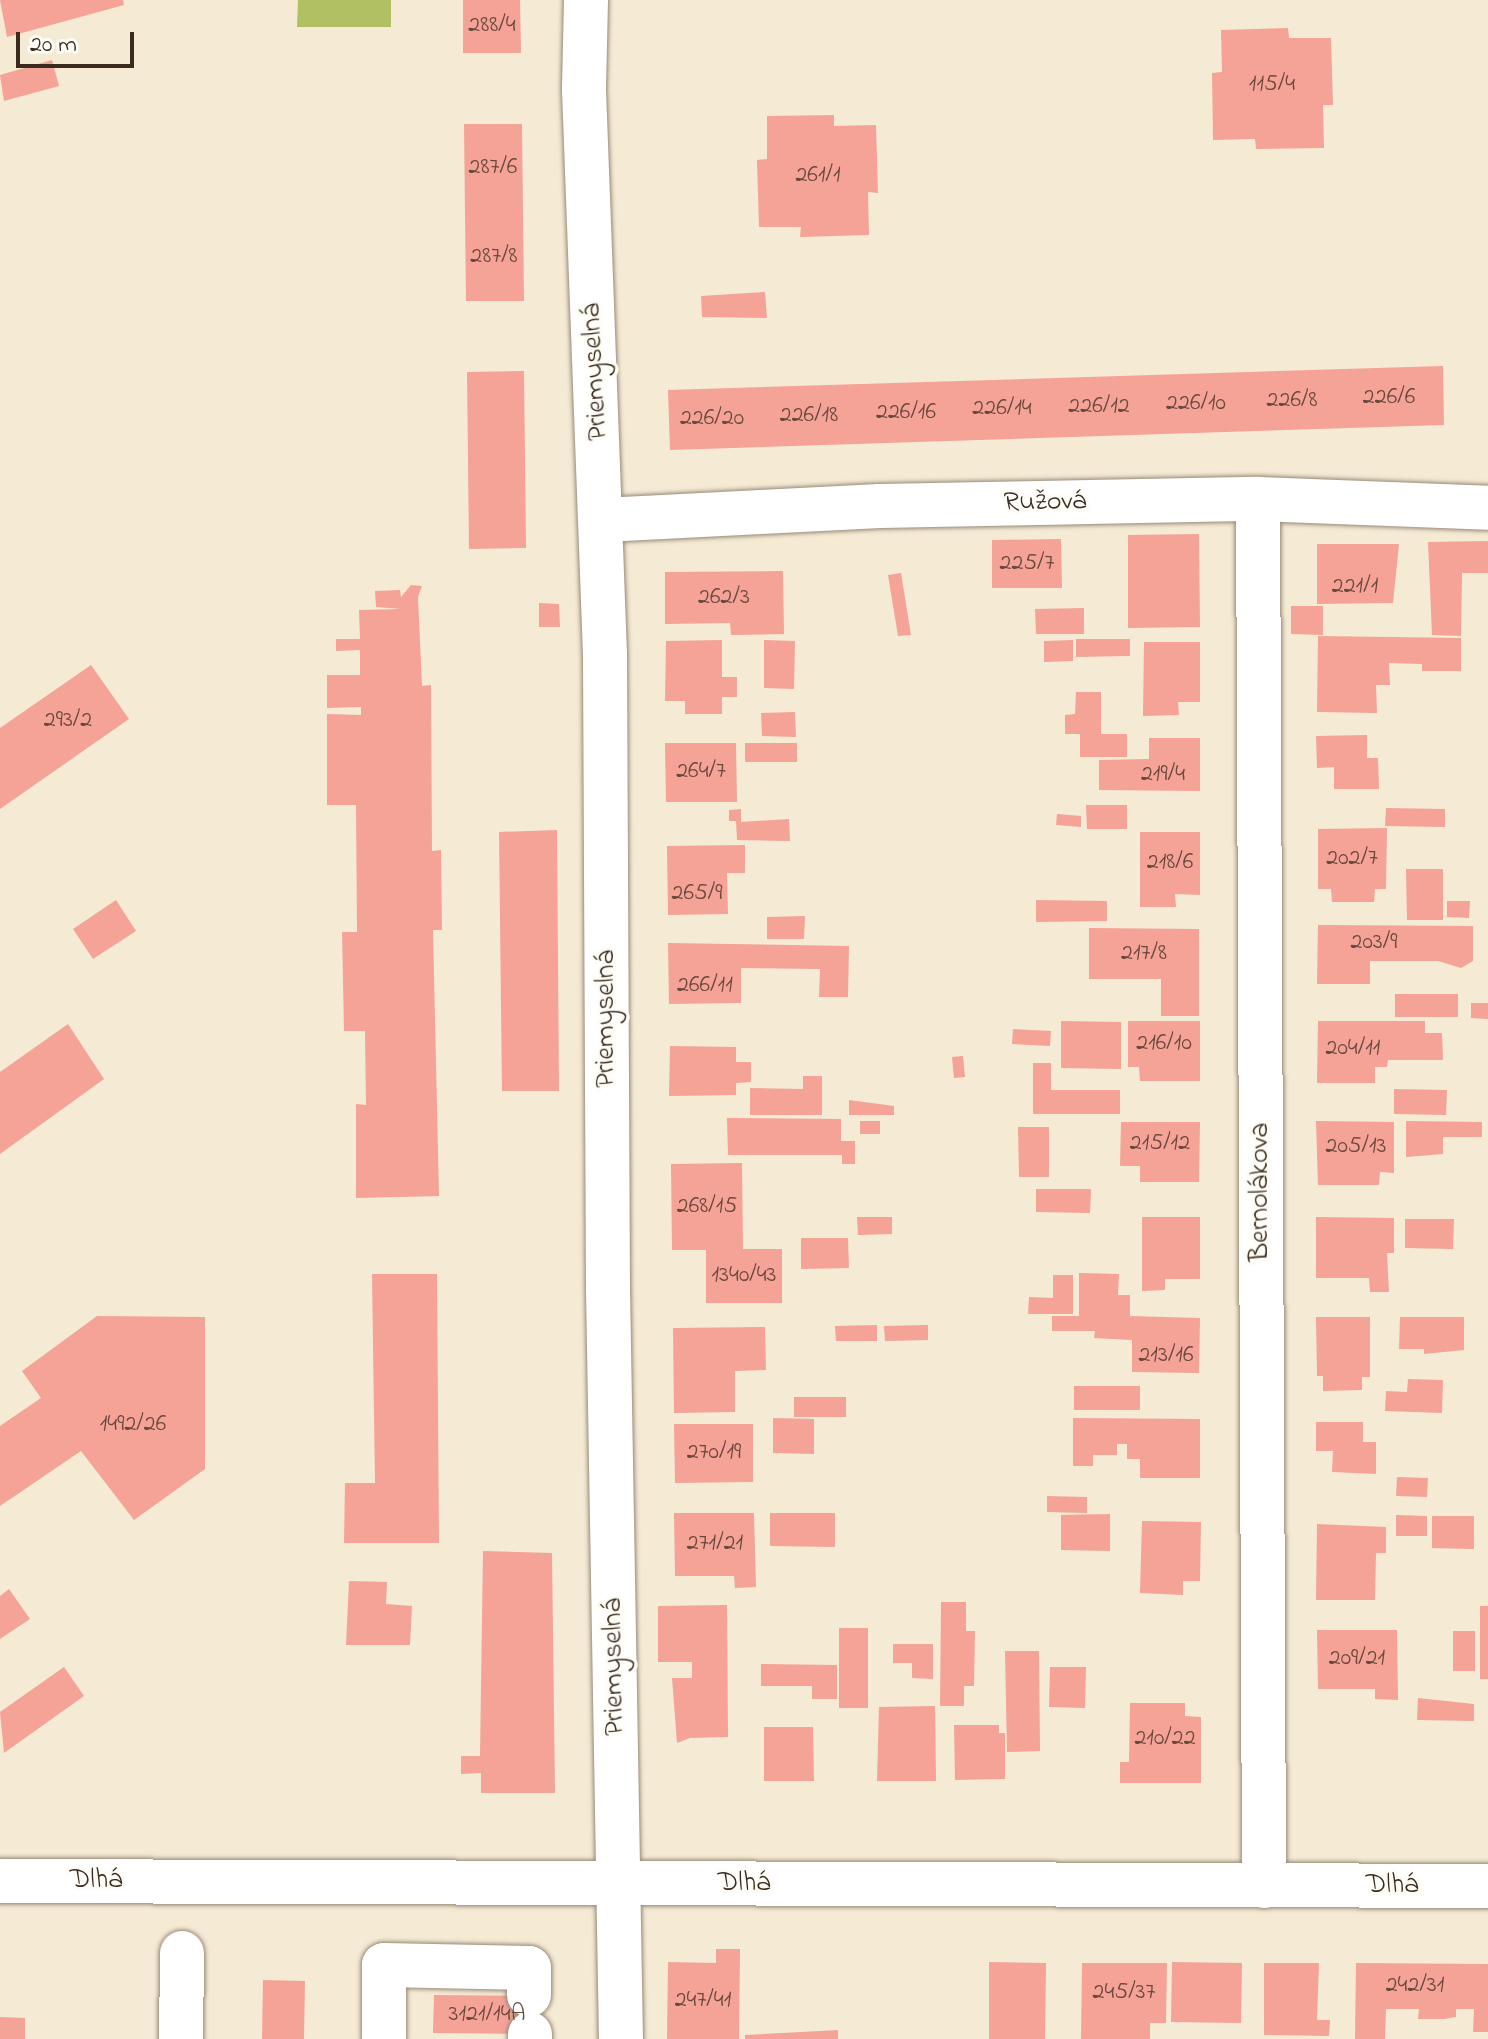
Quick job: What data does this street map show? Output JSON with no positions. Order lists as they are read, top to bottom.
{
  "streets": {
    "street": [
      "Priemyselná",
      "Ružová",
      "Bernolákova",
      "Dlhá"
    ]
  },
  "crossings": [
    ["Priemyselná", "Ružová"],
    ["Priemyselná", "Dlhá"],
    ["Ružová", "Bernolákova"],
    ["Bernolákova", "Dlhá"]
  ],
  "house_numbers": [
    "288/4",
    "115/4",
    "287/6",
    "261/1",
    "287/8",
    "226/6",
    "226/8",
    "226/10",
    "226/12",
    "226/14",
    "226/16",
    "226/18",
    "226/20",
    "225/7",
    "221/1",
    "262/3",
    "293/2",
    "264/7",
    "219/4",
    "202/7",
    "218/6",
    "265/9",
    "203/9",
    "217/8",
    "266/11",
    "216/10",
    "204/11",
    "215/12",
    "205/13",
    "268/15",
    "1340/43",
    "213/16",
    "1492/26",
    "270/19",
    "271/21",
    "209/21",
    "210/22",
    "242/31",
    "245/37",
    "247/41",
    "3121/14A"
  ],
  "scale_bar": "20 m"
}
